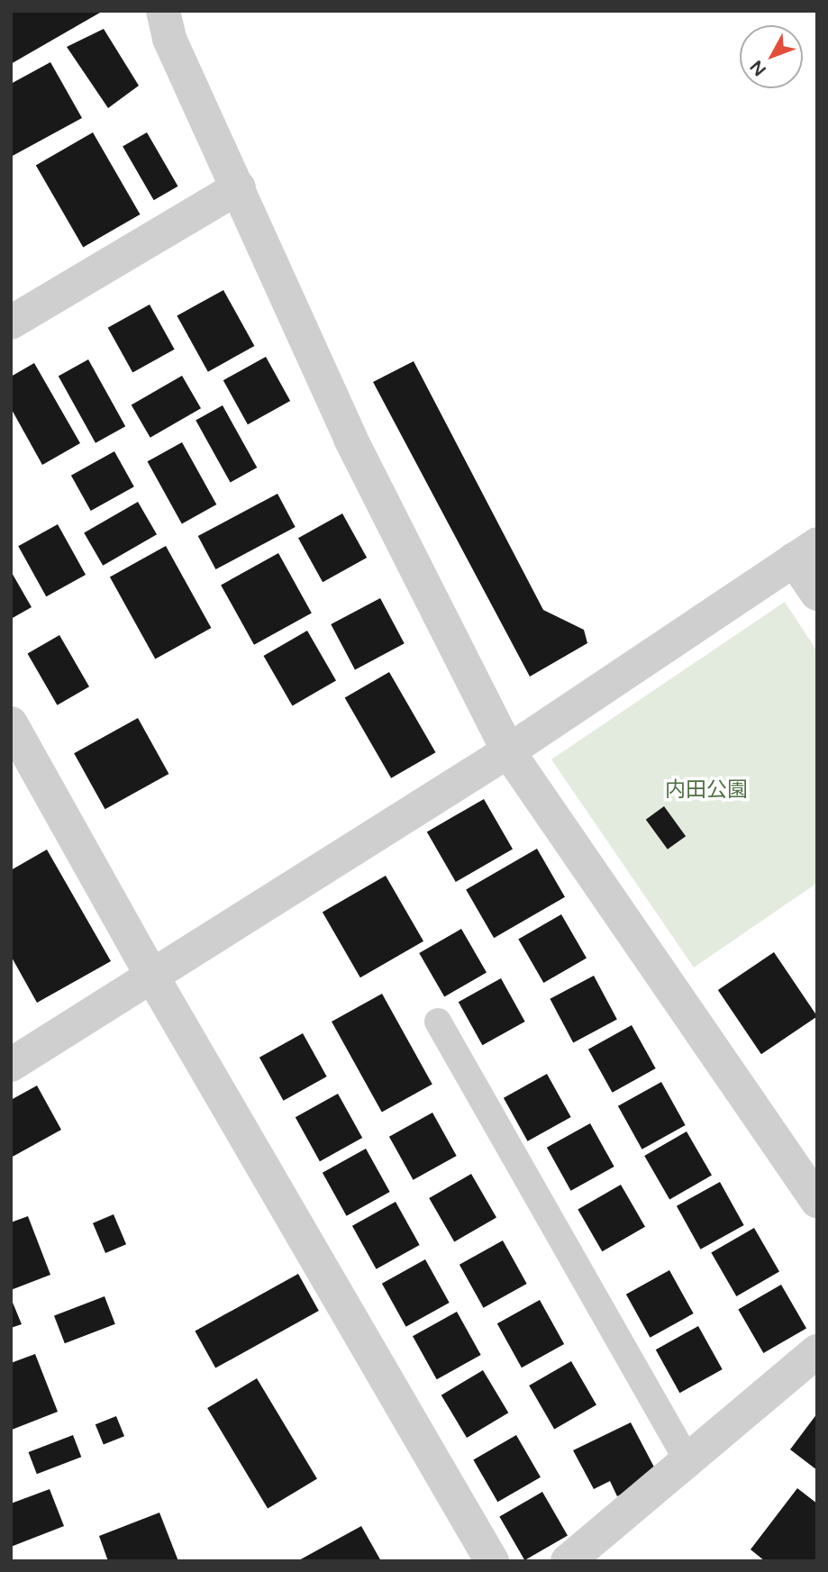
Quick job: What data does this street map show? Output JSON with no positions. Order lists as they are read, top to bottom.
{
  "parks": ["内田公園"],
  "north": "bottom left"
}
